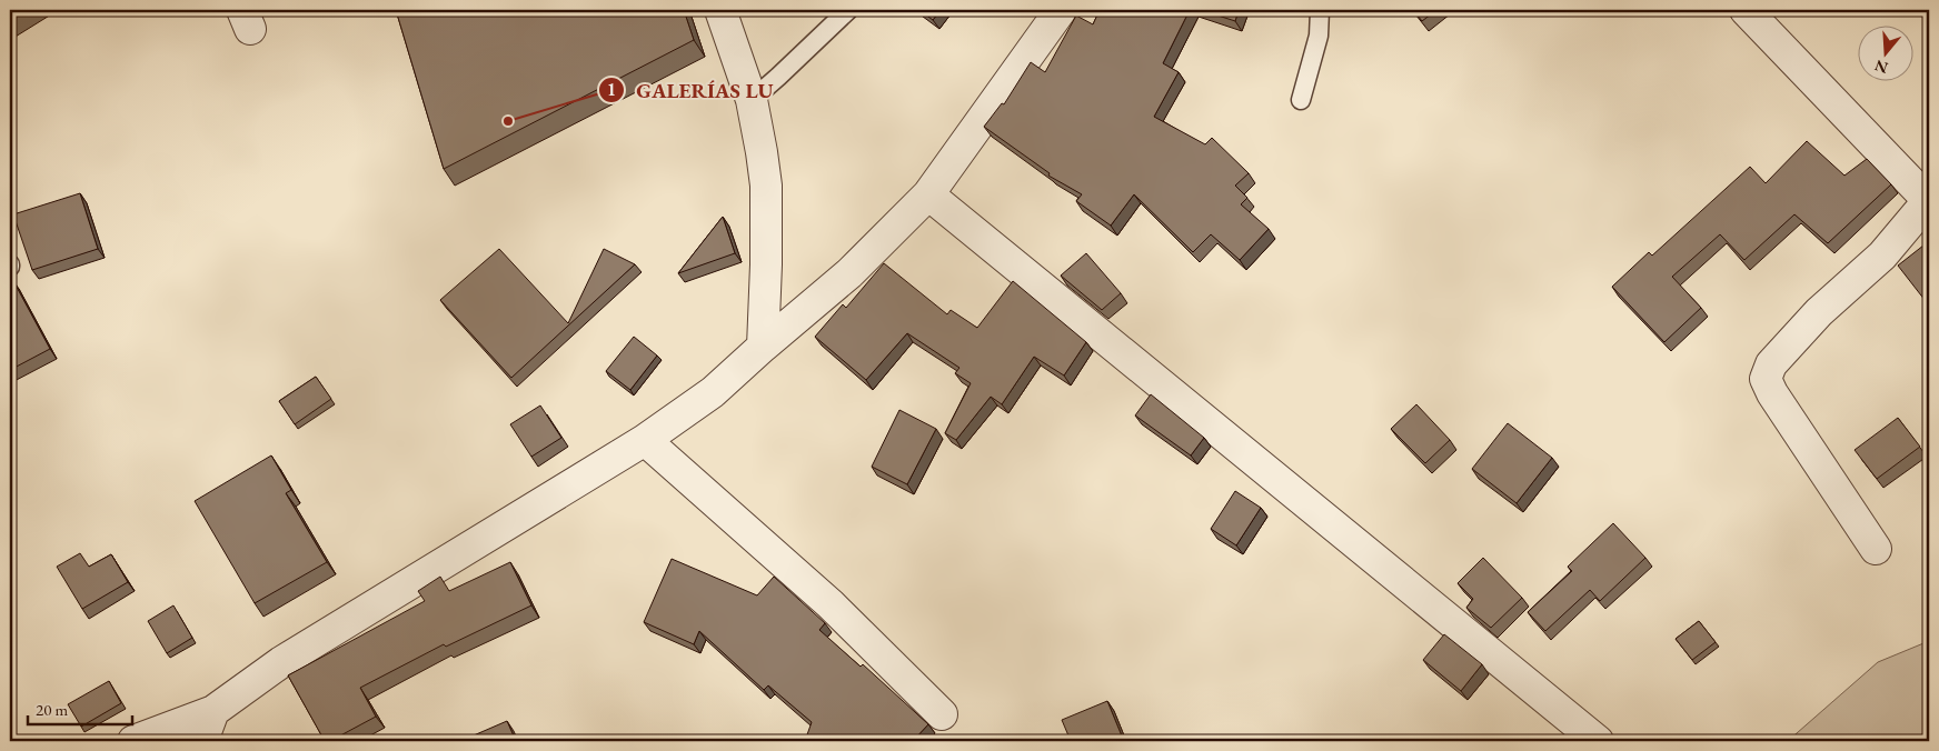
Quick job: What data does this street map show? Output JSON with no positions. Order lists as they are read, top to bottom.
{
  "places": ["GALERÍAS LU"],
  "scale_bar": "20 m",
  "north": "bottom"
}
